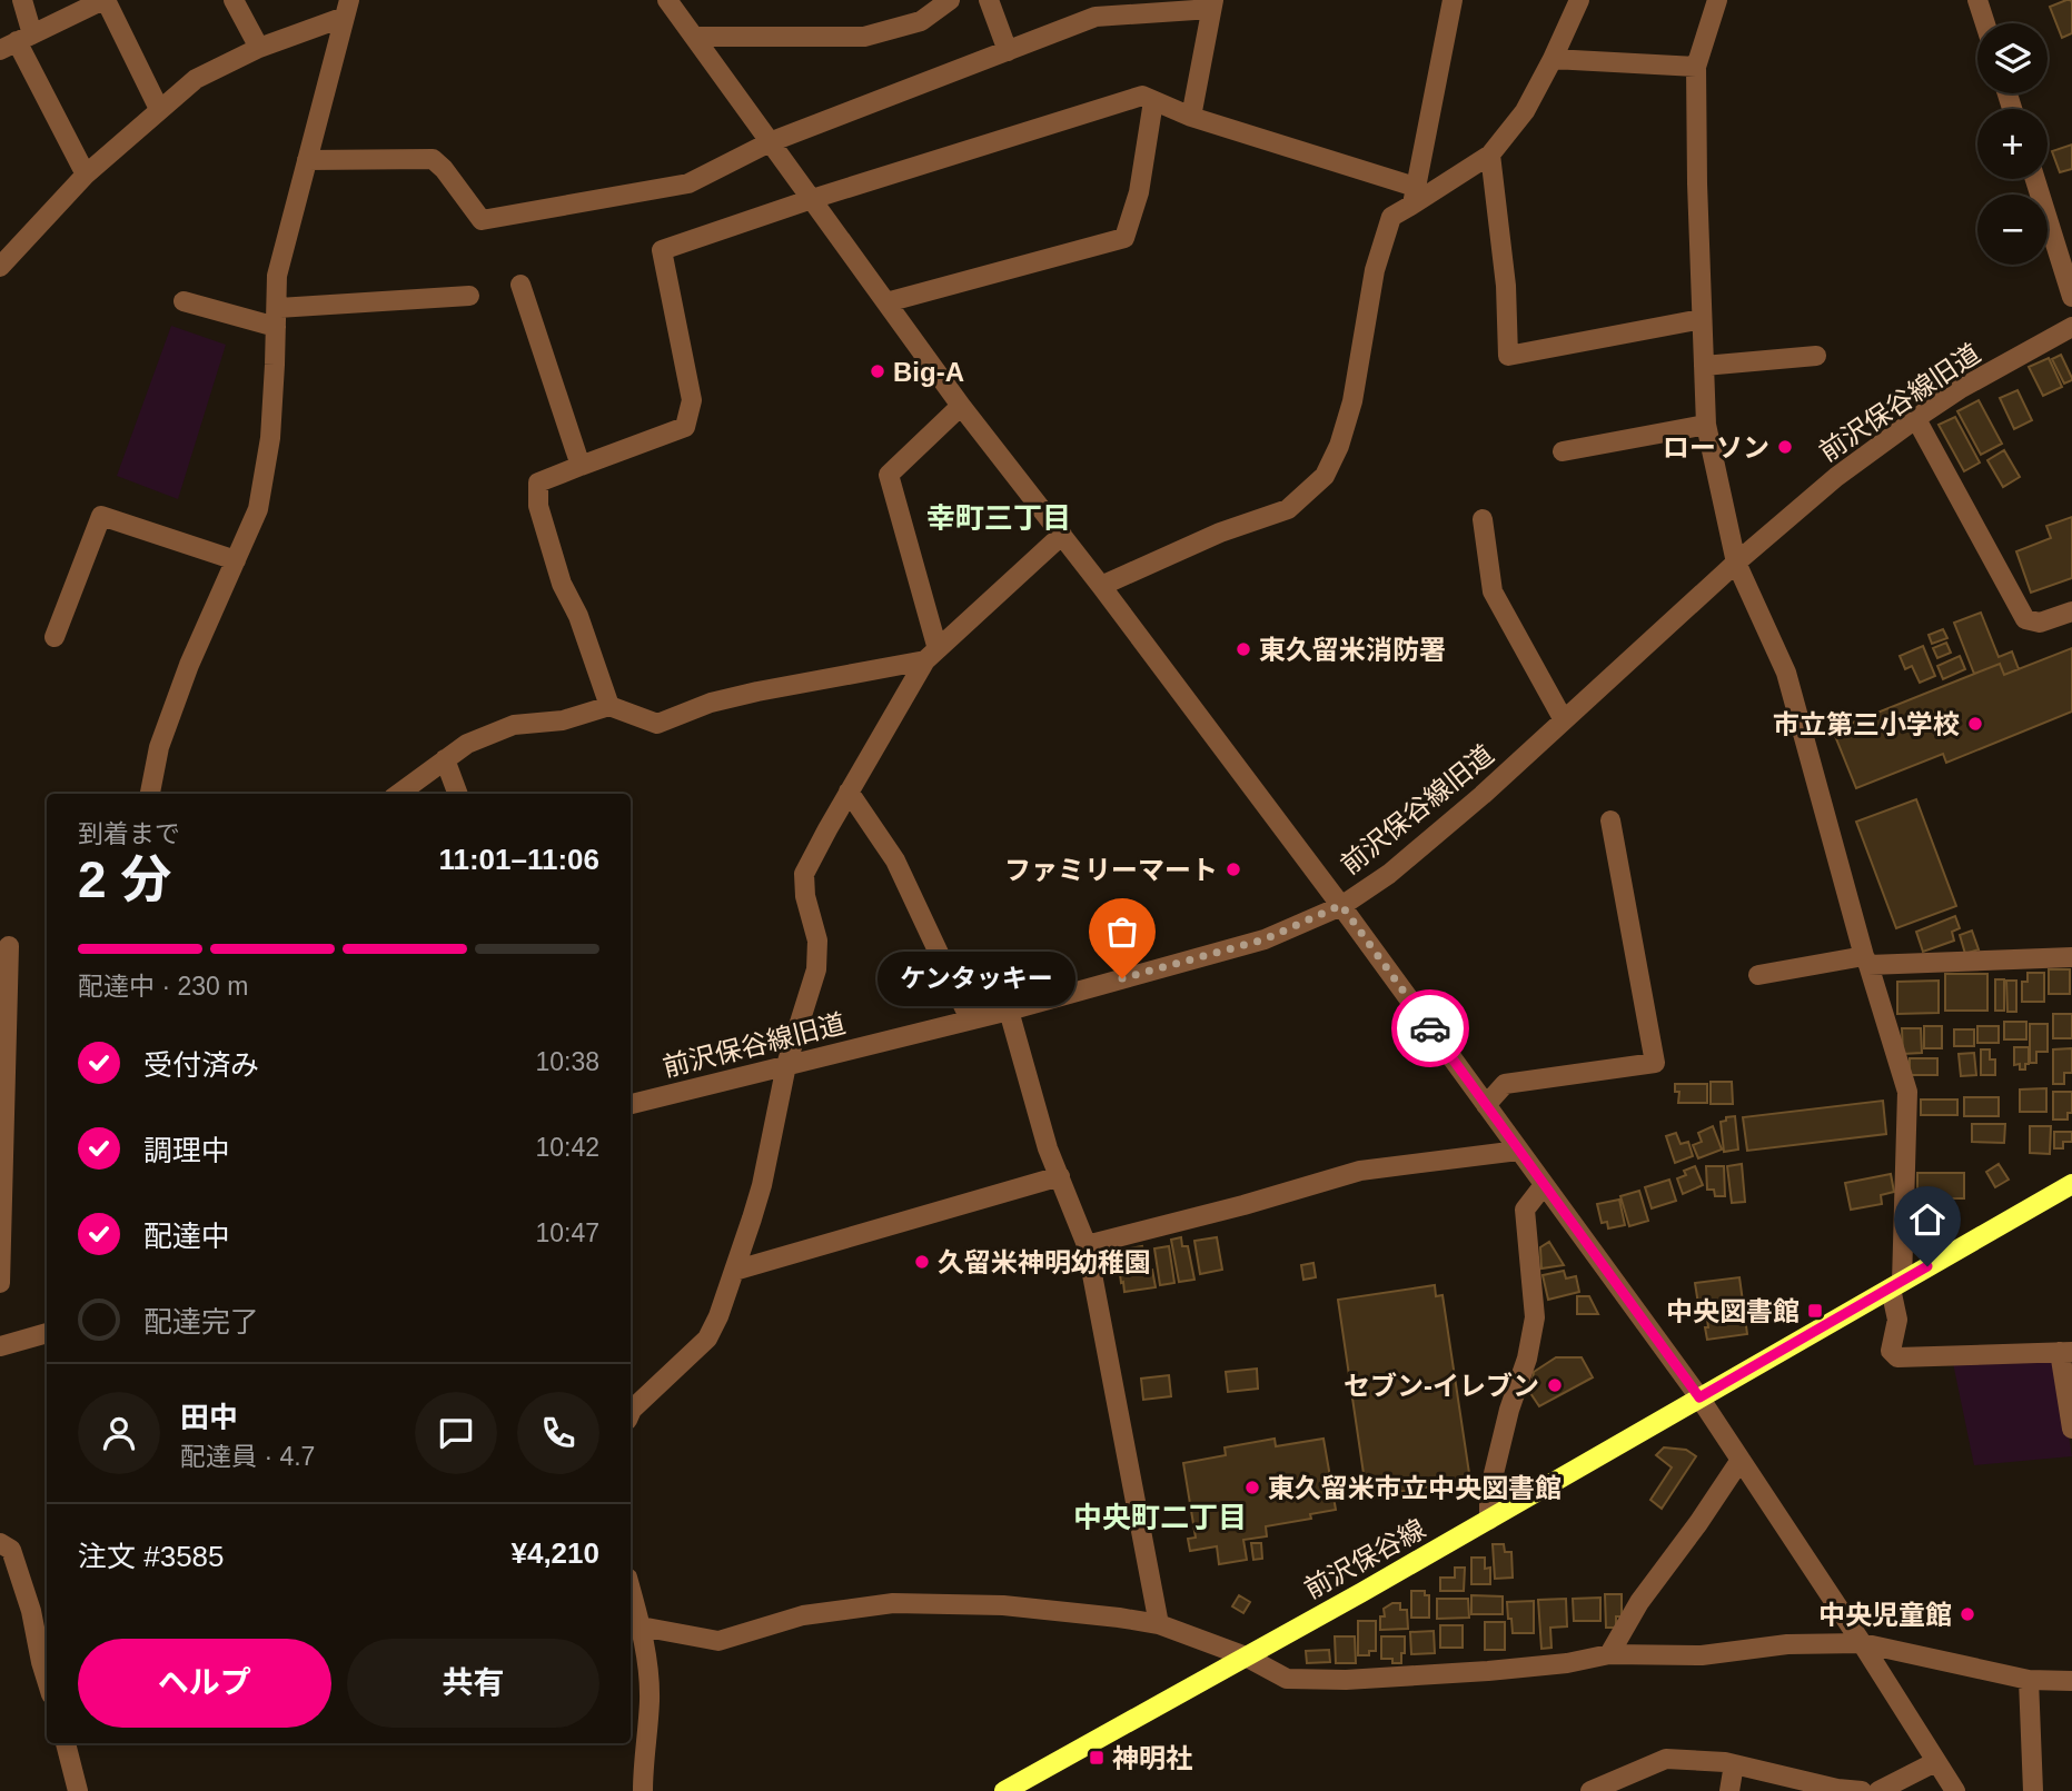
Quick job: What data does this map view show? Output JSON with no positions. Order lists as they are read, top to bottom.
{
  "streets": {
    "main road": ["前沢保谷線"],
    "street": ["前沢保谷線旧道"]
  },
  "districts": ["幸町三丁目", "中央町二丁目"],
  "places": {
    "other": [
      "Big-A",
      "ローソン",
      "東久留米消防署",
      "市立第三小学校",
      "ファミリーマート",
      "ケンタッキー",
      "久留米神明幼稚園",
      "セブン-イレブン",
      "東久留米市立中央図書館",
      "中央児童館"
    ],
    "transit": ["中央図書館", "神明社"]
  },
  "page": {
    "map_buttons": ["+", "−"],
    "heading": ["2 分", "到着まで", "11:01–11:06"],
    "panel": [
      "田中",
      "配達員 · 4.7",
      "注文 #3585",
      "¥4,210"
    ],
    "bar": "配達中 · 230 m",
    "bubble": "ケンタッキー",
    "list": [
      ["受付済み", "10:38"],
      ["調理中", "10:42"],
      ["配達中", "10:47"],
      "配達完了"
    ],
    "buttons": ["ヘルプ", "共有"]
  }
}
